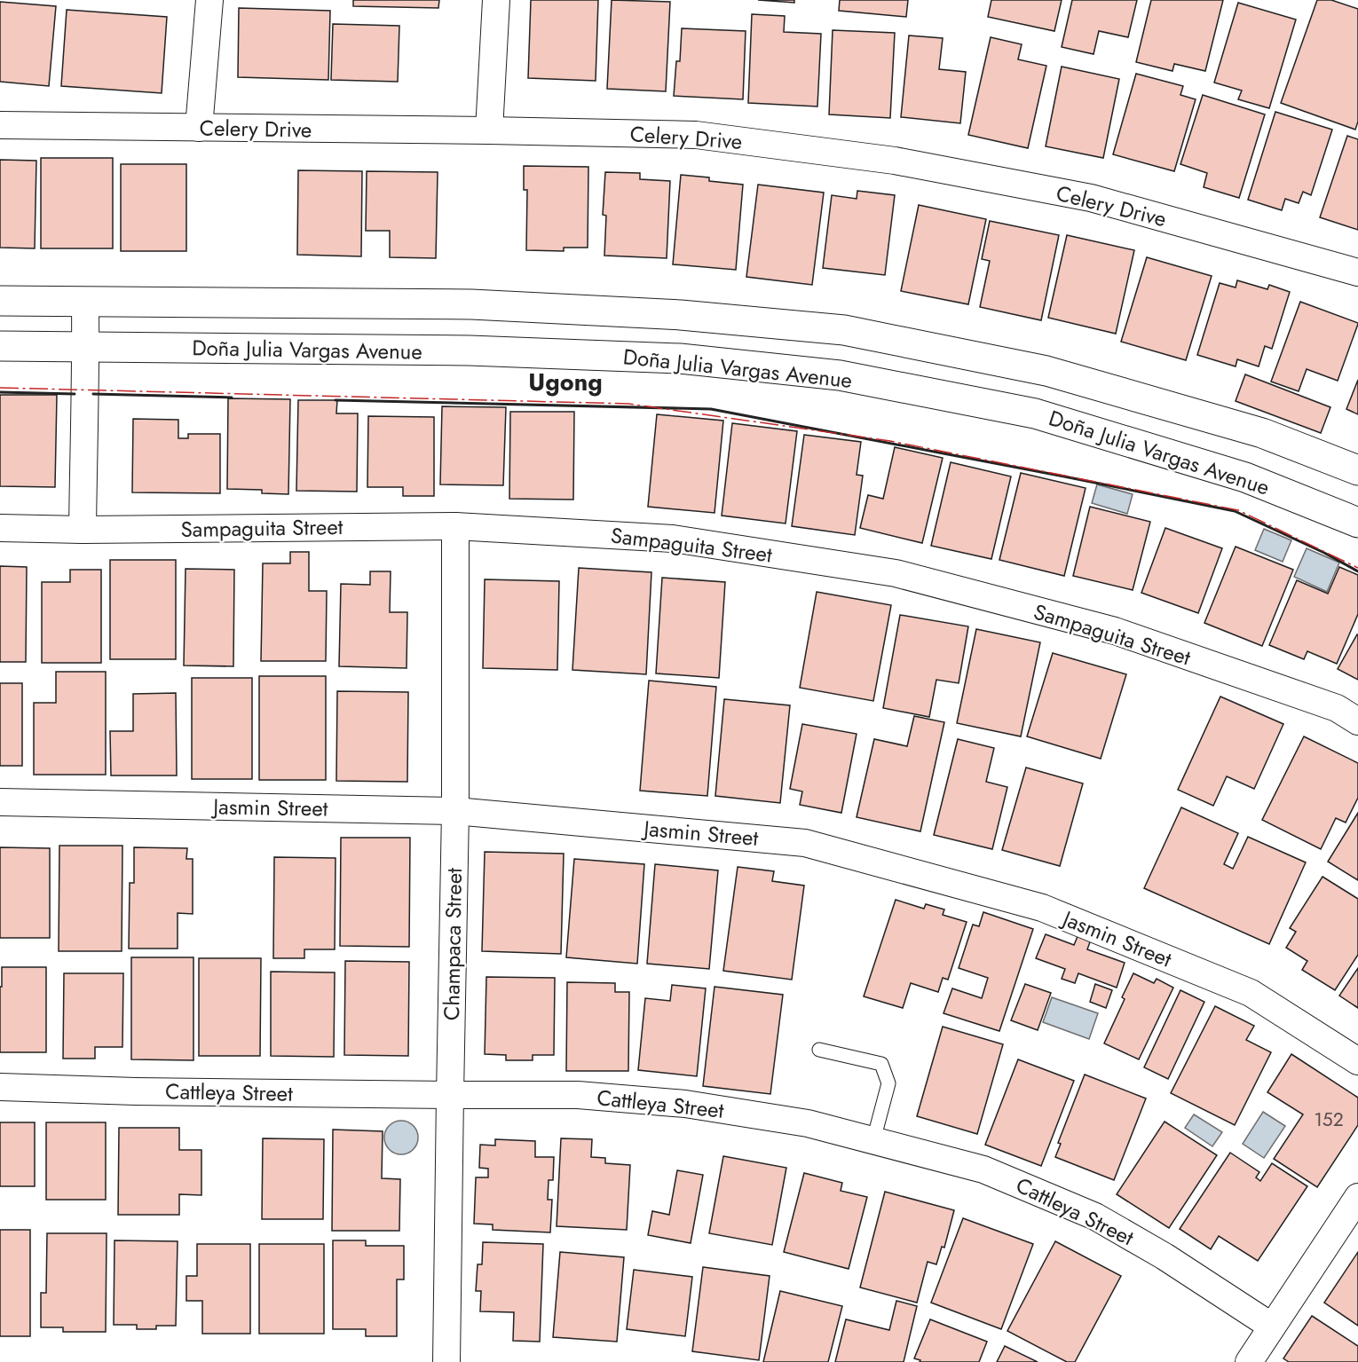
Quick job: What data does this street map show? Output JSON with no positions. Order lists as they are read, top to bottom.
{
  "streets": {
    "main road": ["Doña Julia Vargas Avenue"],
    "street": [
      "Celery Drive",
      "Sampaguita Street",
      "Jasmin Street",
      "Champaca Street",
      "Cattleya Street"
    ]
  },
  "crossings": [
    ["Sampaguita Street", "Champaca Street"],
    ["Jasmin Street", "Champaca Street"],
    ["Champaca Street", "Cattleya Street"]
  ],
  "districts": ["Ugong"],
  "house_numbers": ["152"]
}
